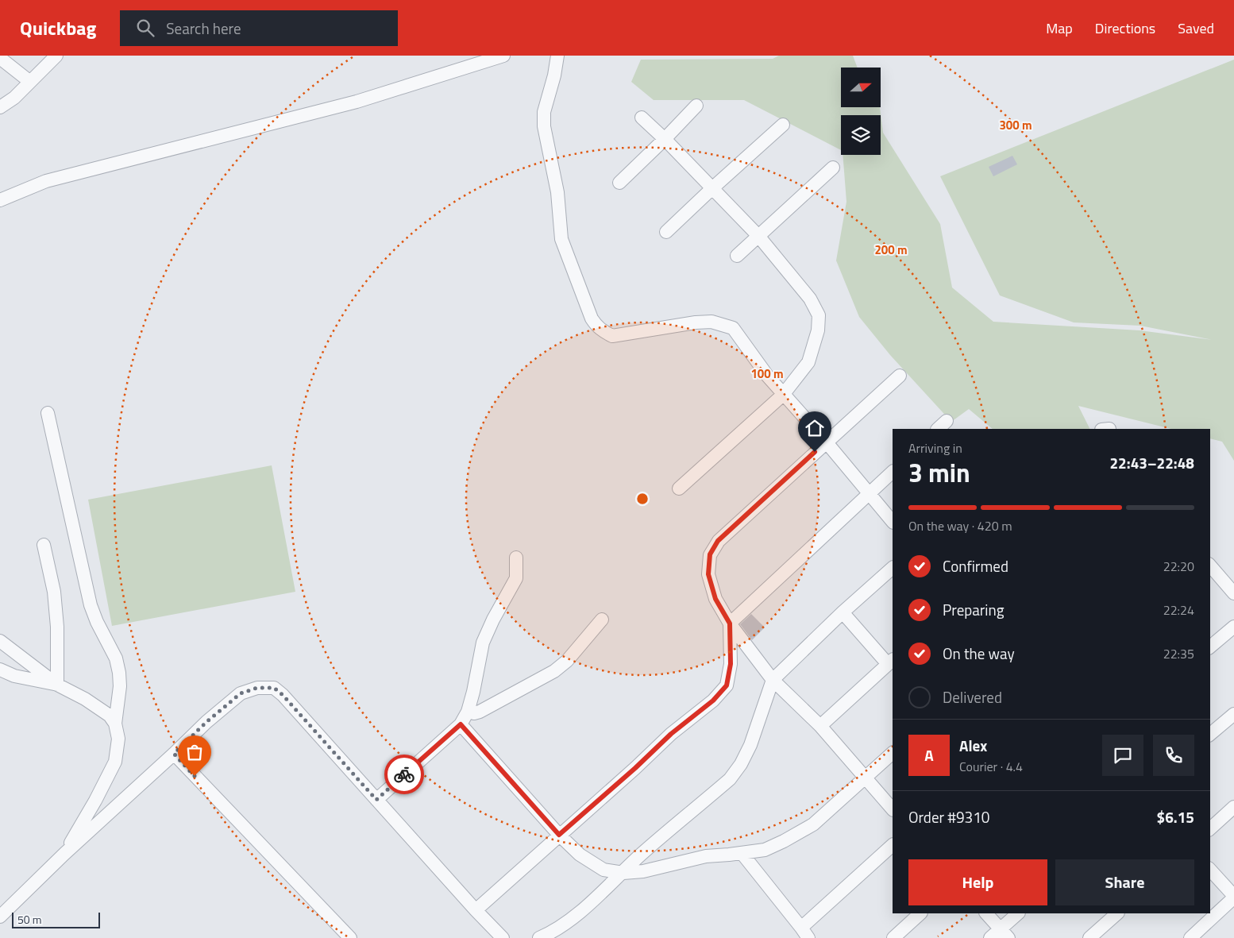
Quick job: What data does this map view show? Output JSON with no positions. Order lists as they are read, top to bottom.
{
  "scale_bar": "50 m",
  "north": "right",
  "page": {
    "header": "Quickbag",
    "search": "Search here",
    "nav": ["Map", "Directions", "Saved"],
    "heading": ["3 min", "Arriving in", "22:43–22:48"],
    "panel": [
      "Alex",
      "Courier · 4.4",
      "Order #9310",
      "$6.15"
    ],
    "bar": "On the way · 420 m",
    "list": [
      ["Confirmed", "22:20"],
      ["Preparing", "22:24"],
      ["On the way", "22:35"],
      "Delivered"
    ],
    "round": "A",
    "buttons": ["Help", "Share"],
    "scale": "50 m"
  },
  "rings": ["300 m", "200 m", "100 m"]
}
